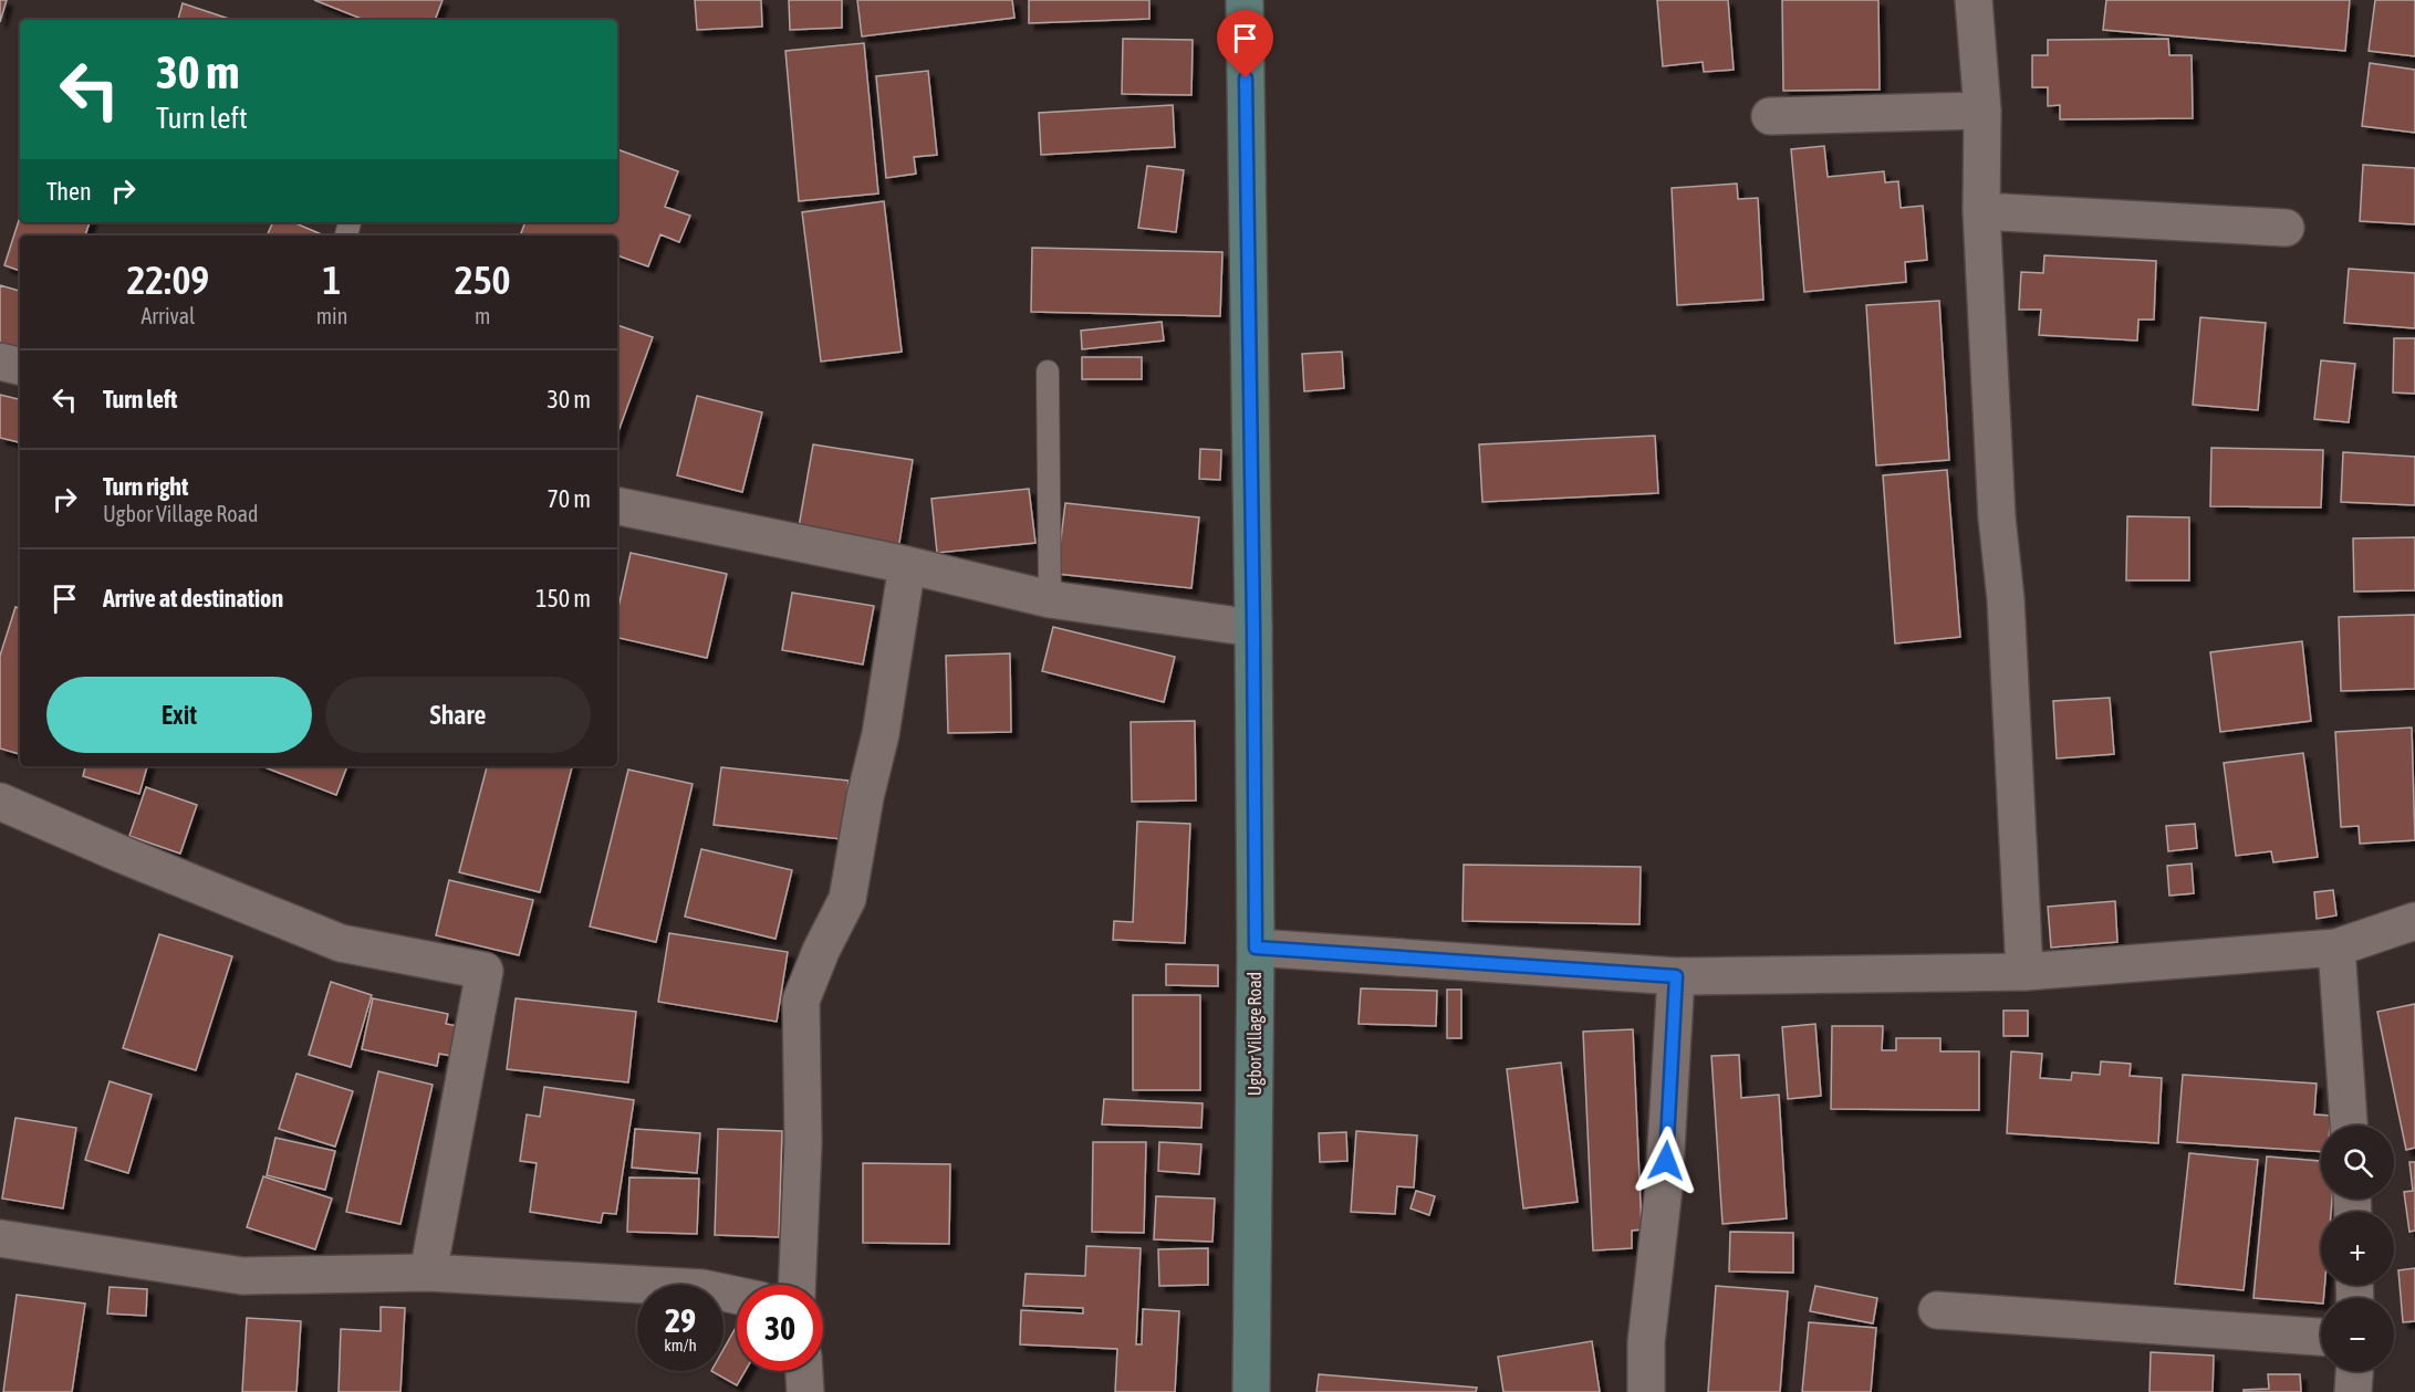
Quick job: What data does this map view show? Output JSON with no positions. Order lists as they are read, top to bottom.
{
  "streets": {
    "street": ["Ugbor Village Road"]
  },
  "page": {
    "turn": ["30 m", "Turn left"],
    "then": "Then",
    "eta": [
      "22:09",
      "Arrival",
      "1",
      "min",
      "250",
      "m"
    ],
    "list": [
      {
        "name": "Turn left",
        "value": "30 m"
      },
      {
        "name": "Turn right",
        "note": "Ugbor Village Road",
        "value": "70 m"
      },
      {
        "name": "Arrive at destination",
        "value": "150 m"
      }
    ],
    "buttons": ["Exit", "Share"],
    "map_buttons": ["+", "−"],
    "speed": "29 km/h",
    "limit": "30"
  }
}
